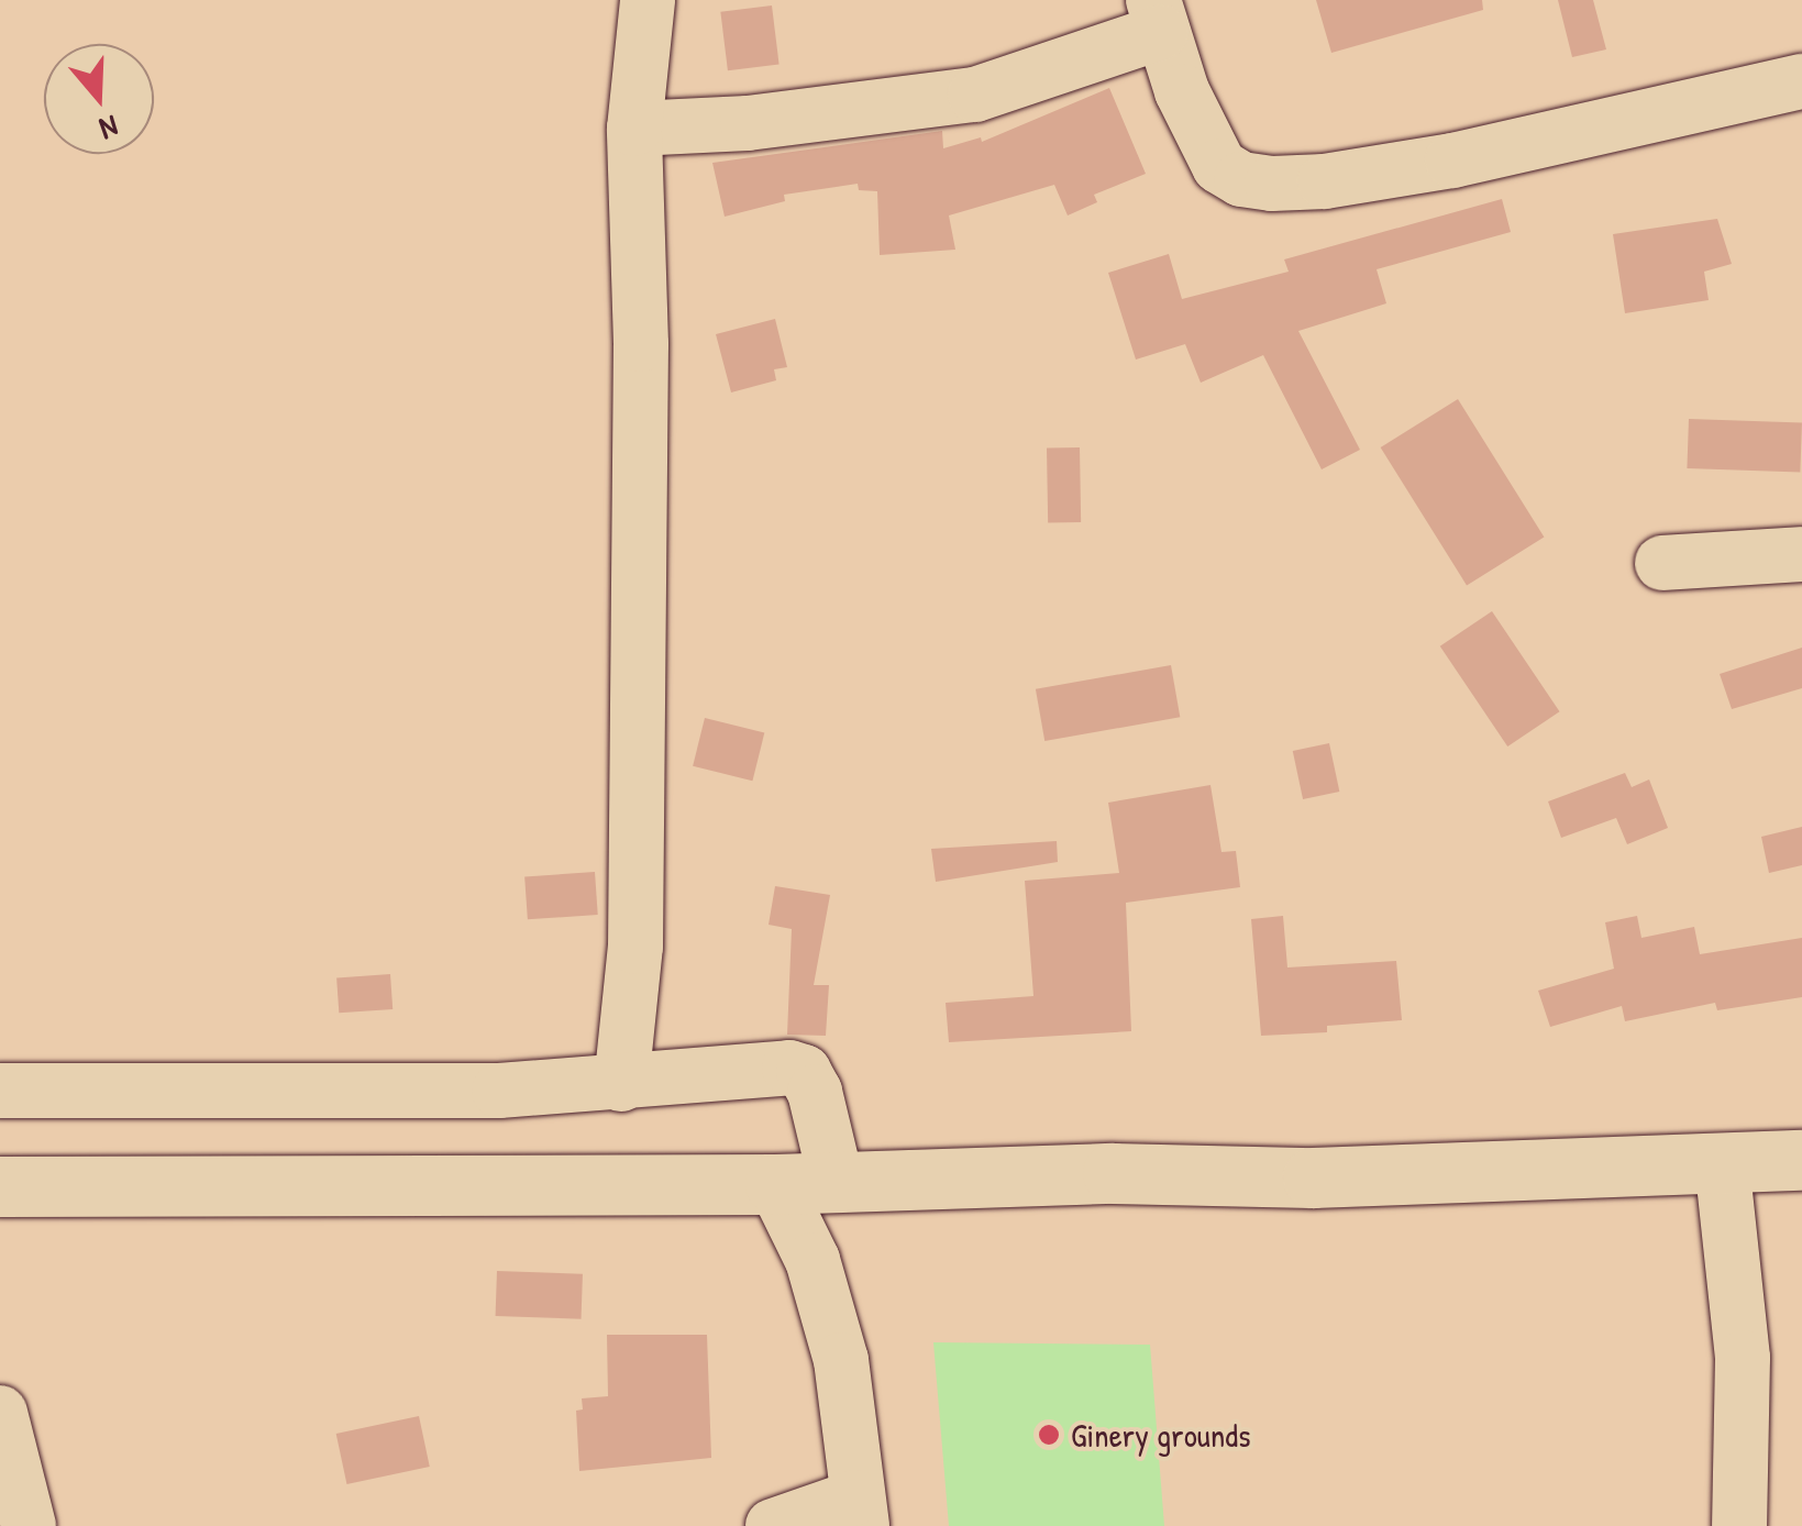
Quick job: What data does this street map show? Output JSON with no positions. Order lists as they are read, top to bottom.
{
  "places": ["Ginery grounds"],
  "north": "bottom"
}
